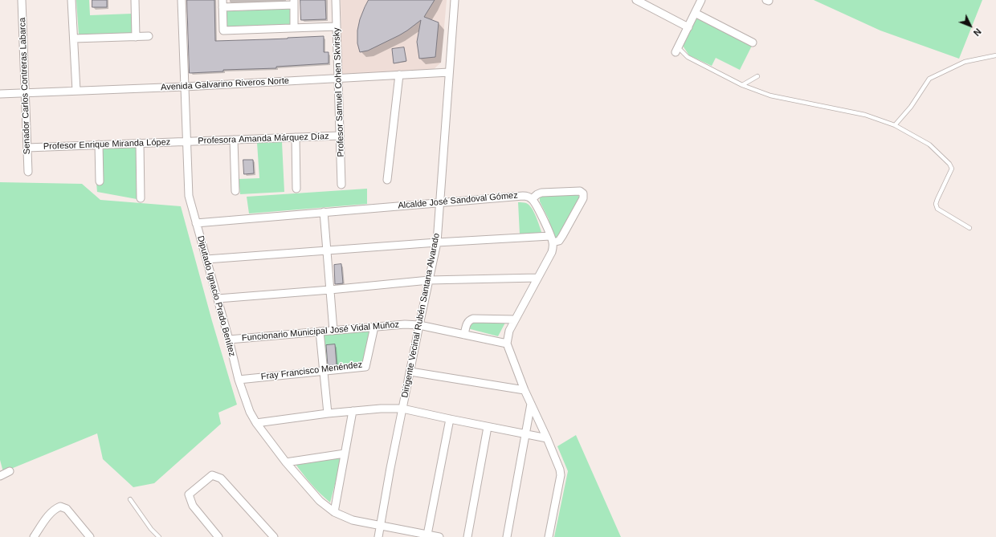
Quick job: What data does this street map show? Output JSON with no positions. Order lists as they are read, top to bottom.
{
  "streets": {
    "street": [
      "Avenida Galvarino Riveros Norte",
      "Senador Carlos Contreras Labarca",
      "Profesor Samuel Cohen Skvirsky",
      "Profesora Amanda Márquez Díaz",
      "Profesor Enrique Miranda López",
      "Alcalde José Sandoval Gómez",
      "Diputado Ignacio Prado Benítez",
      "Dirigente Vecinal Rubén Santana Alvarado",
      "Funcionario Municipal José Vidal Muñoz",
      "Fray Francisco Menéndez"
    ]
  },
  "crossings": [
    ["Avenida Galvarino Riveros Norte", "Senador Carlos Contreras Labarca"],
    ["Avenida Galvarino Riveros Norte", "Profesor Samuel Cohen Skvirsky"],
    ["Avenida Galvarino Riveros Norte", "Diputado Ignacio Prado Benítez"],
    ["Avenida Galvarino Riveros Norte", "Dirigente Vecinal Rubén Santana Alvarado"],
    ["Senador Carlos Contreras Labarca", "Profesor Enrique Miranda López"],
    ["Profesor Samuel Cohen Skvirsky", "Profesora Amanda Márquez Díaz"],
    ["Profesora Amanda Márquez Díaz", "Profesor Enrique Miranda López"],
    ["Profesora Amanda Márquez Díaz", "Diputado Ignacio Prado Benítez"],
    ["Profesor Enrique Miranda López", "Diputado Ignacio Prado Benítez"],
    ["Alcalde José Sandoval Gómez", "Diputado Ignacio Prado Benítez"],
    ["Alcalde José Sandoval Gómez", "Dirigente Vecinal Rubén Santana Alvarado"],
    ["Diputado Ignacio Prado Benítez", "Dirigente Vecinal Rubén Santana Alvarado"],
    ["Diputado Ignacio Prado Benítez", "Funcionario Municipal José Vidal Muñoz"],
    ["Diputado Ignacio Prado Benítez", "Fray Francisco Menéndez"],
    ["Dirigente Vecinal Rubén Santana Alvarado", "Funcionario Municipal José Vidal Muñoz"],
    ["Funcionario Municipal José Vidal Muñoz", "Fray Francisco Menéndez"]
  ],
  "north": "bottom right"
}
